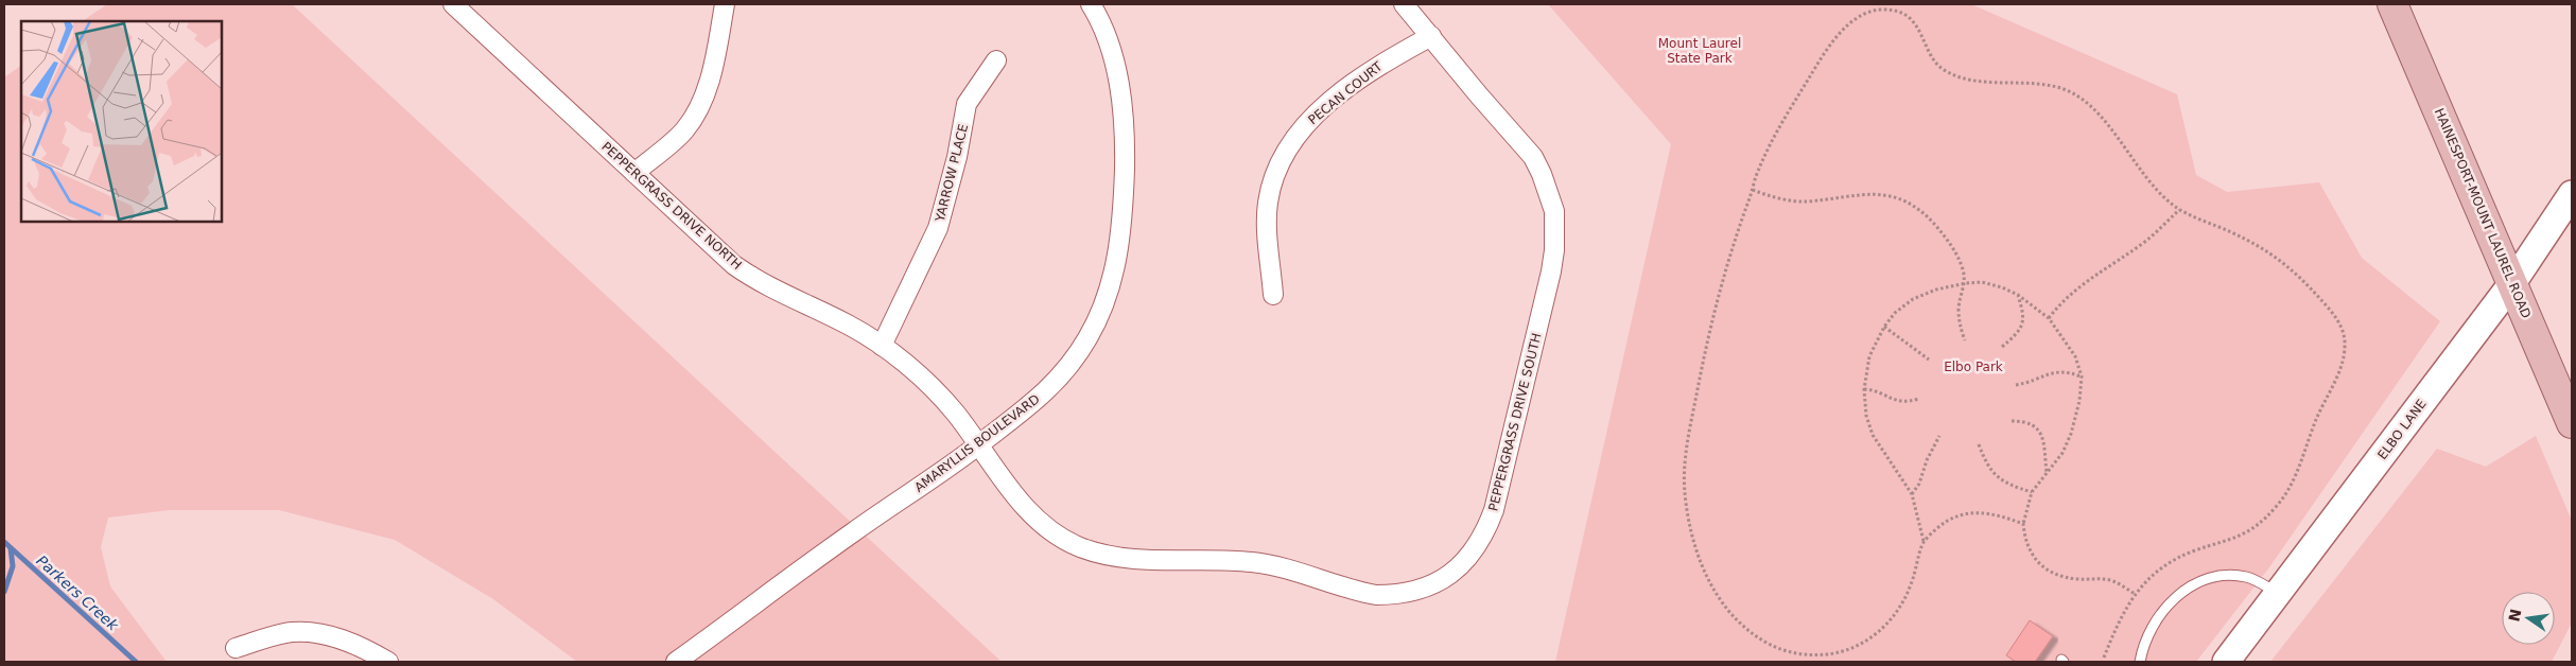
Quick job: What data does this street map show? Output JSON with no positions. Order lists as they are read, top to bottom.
{
  "streets": {
    "main road": ["HAINESPORT-MOUNT LAUREL ROAD"],
    "street": [
      "PECAN COURT",
      "YARROW PLACE",
      "PEPPERGRASS DRIVE NORTH",
      "PEPPERGRASS DRIVE SOUTH",
      "ELBO LANE",
      "AMARYLLIS BOULEVARD"
    ]
  },
  "crossings": [
    ["PECAN COURT", "PEPPERGRASS DRIVE SOUTH"],
    ["YARROW PLACE", "PEPPERGRASS DRIVE NORTH"],
    ["PEPPERGRASS DRIVE NORTH", "PEPPERGRASS DRIVE SOUTH"],
    ["PEPPERGRASS DRIVE NORTH", "AMARYLLIS BOULEVARD"],
    ["HAINESPORT-MOUNT LAUREL ROAD", "ELBO LANE"],
    ["PEPPERGRASS DRIVE SOUTH", "AMARYLLIS BOULEVARD"]
  ],
  "water": ["Parkers Creek"],
  "parks": ["Mount Laurel State Park", "Elbo Park"],
  "north": "left"
}
